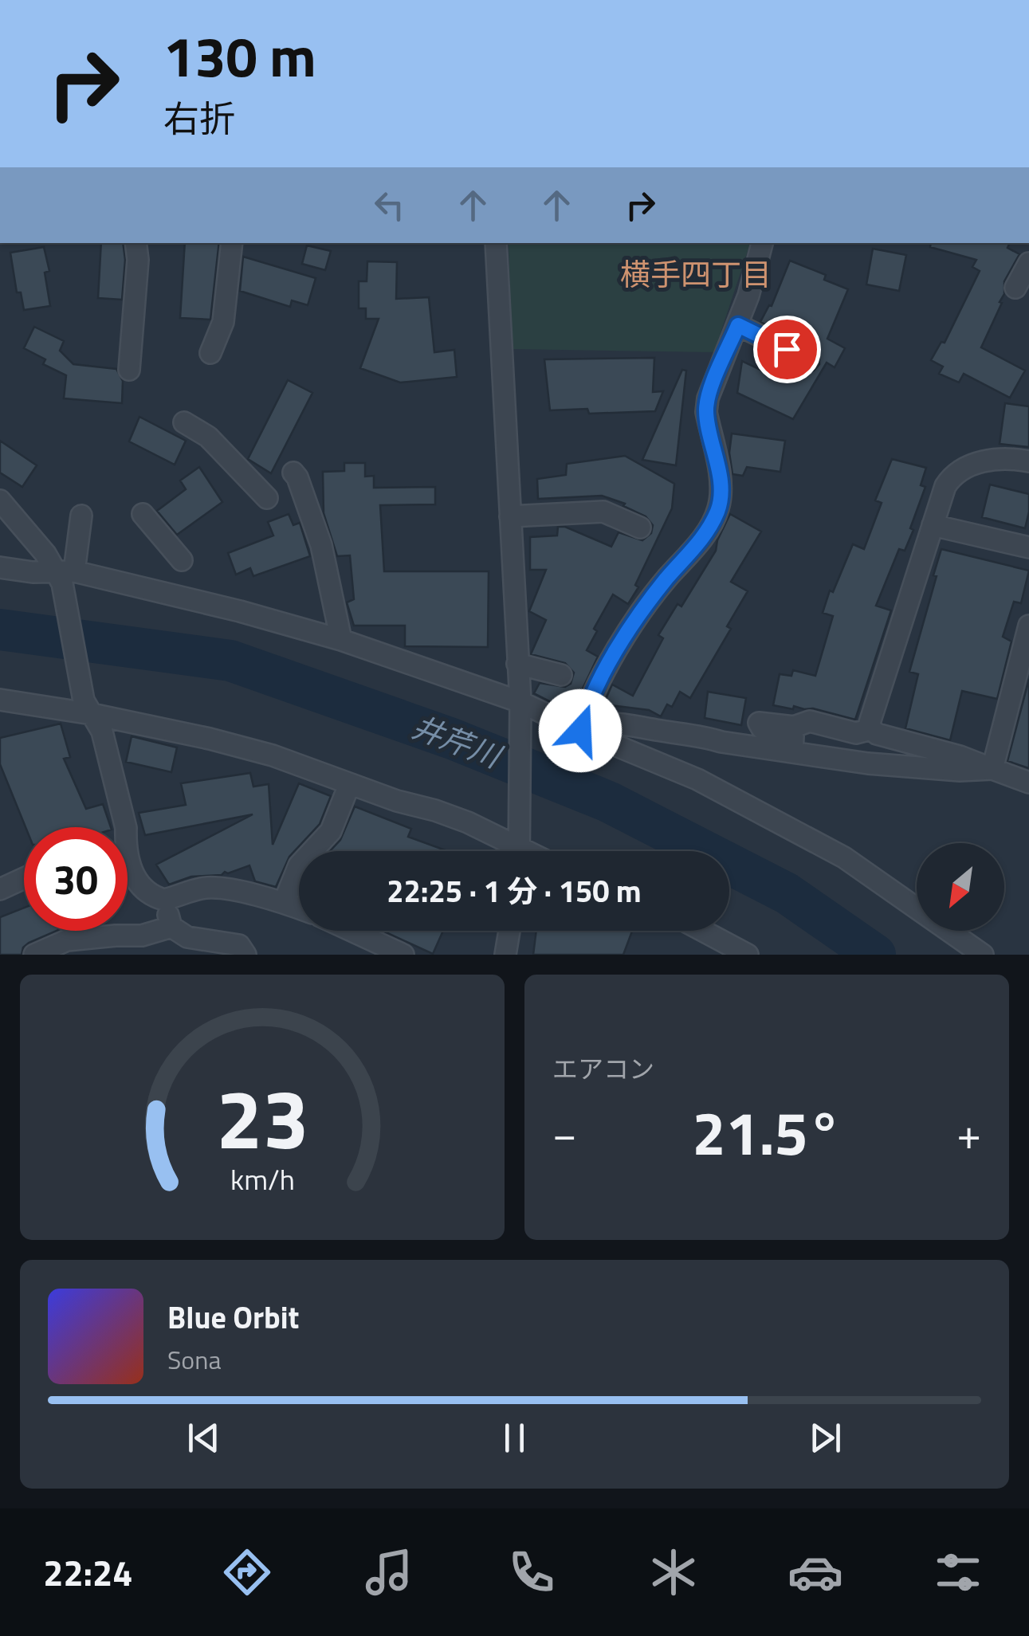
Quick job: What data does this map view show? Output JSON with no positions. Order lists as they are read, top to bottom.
{
  "districts": ["横手四丁目"],
  "water": ["井芹川"],
  "north": "bottom left",
  "page": {
    "turn": ["130 m", "右折"],
    "limit": "30",
    "trip": "22:25 · 1 分 · 150 m",
    "tile": "エアコン",
    "heat": ["−", "21.5°", "+"],
    "song": ["Blue Orbit", "Sona"],
    "tabs": "22:24",
    "gauge": ["23", "km/h"]
  }
}
